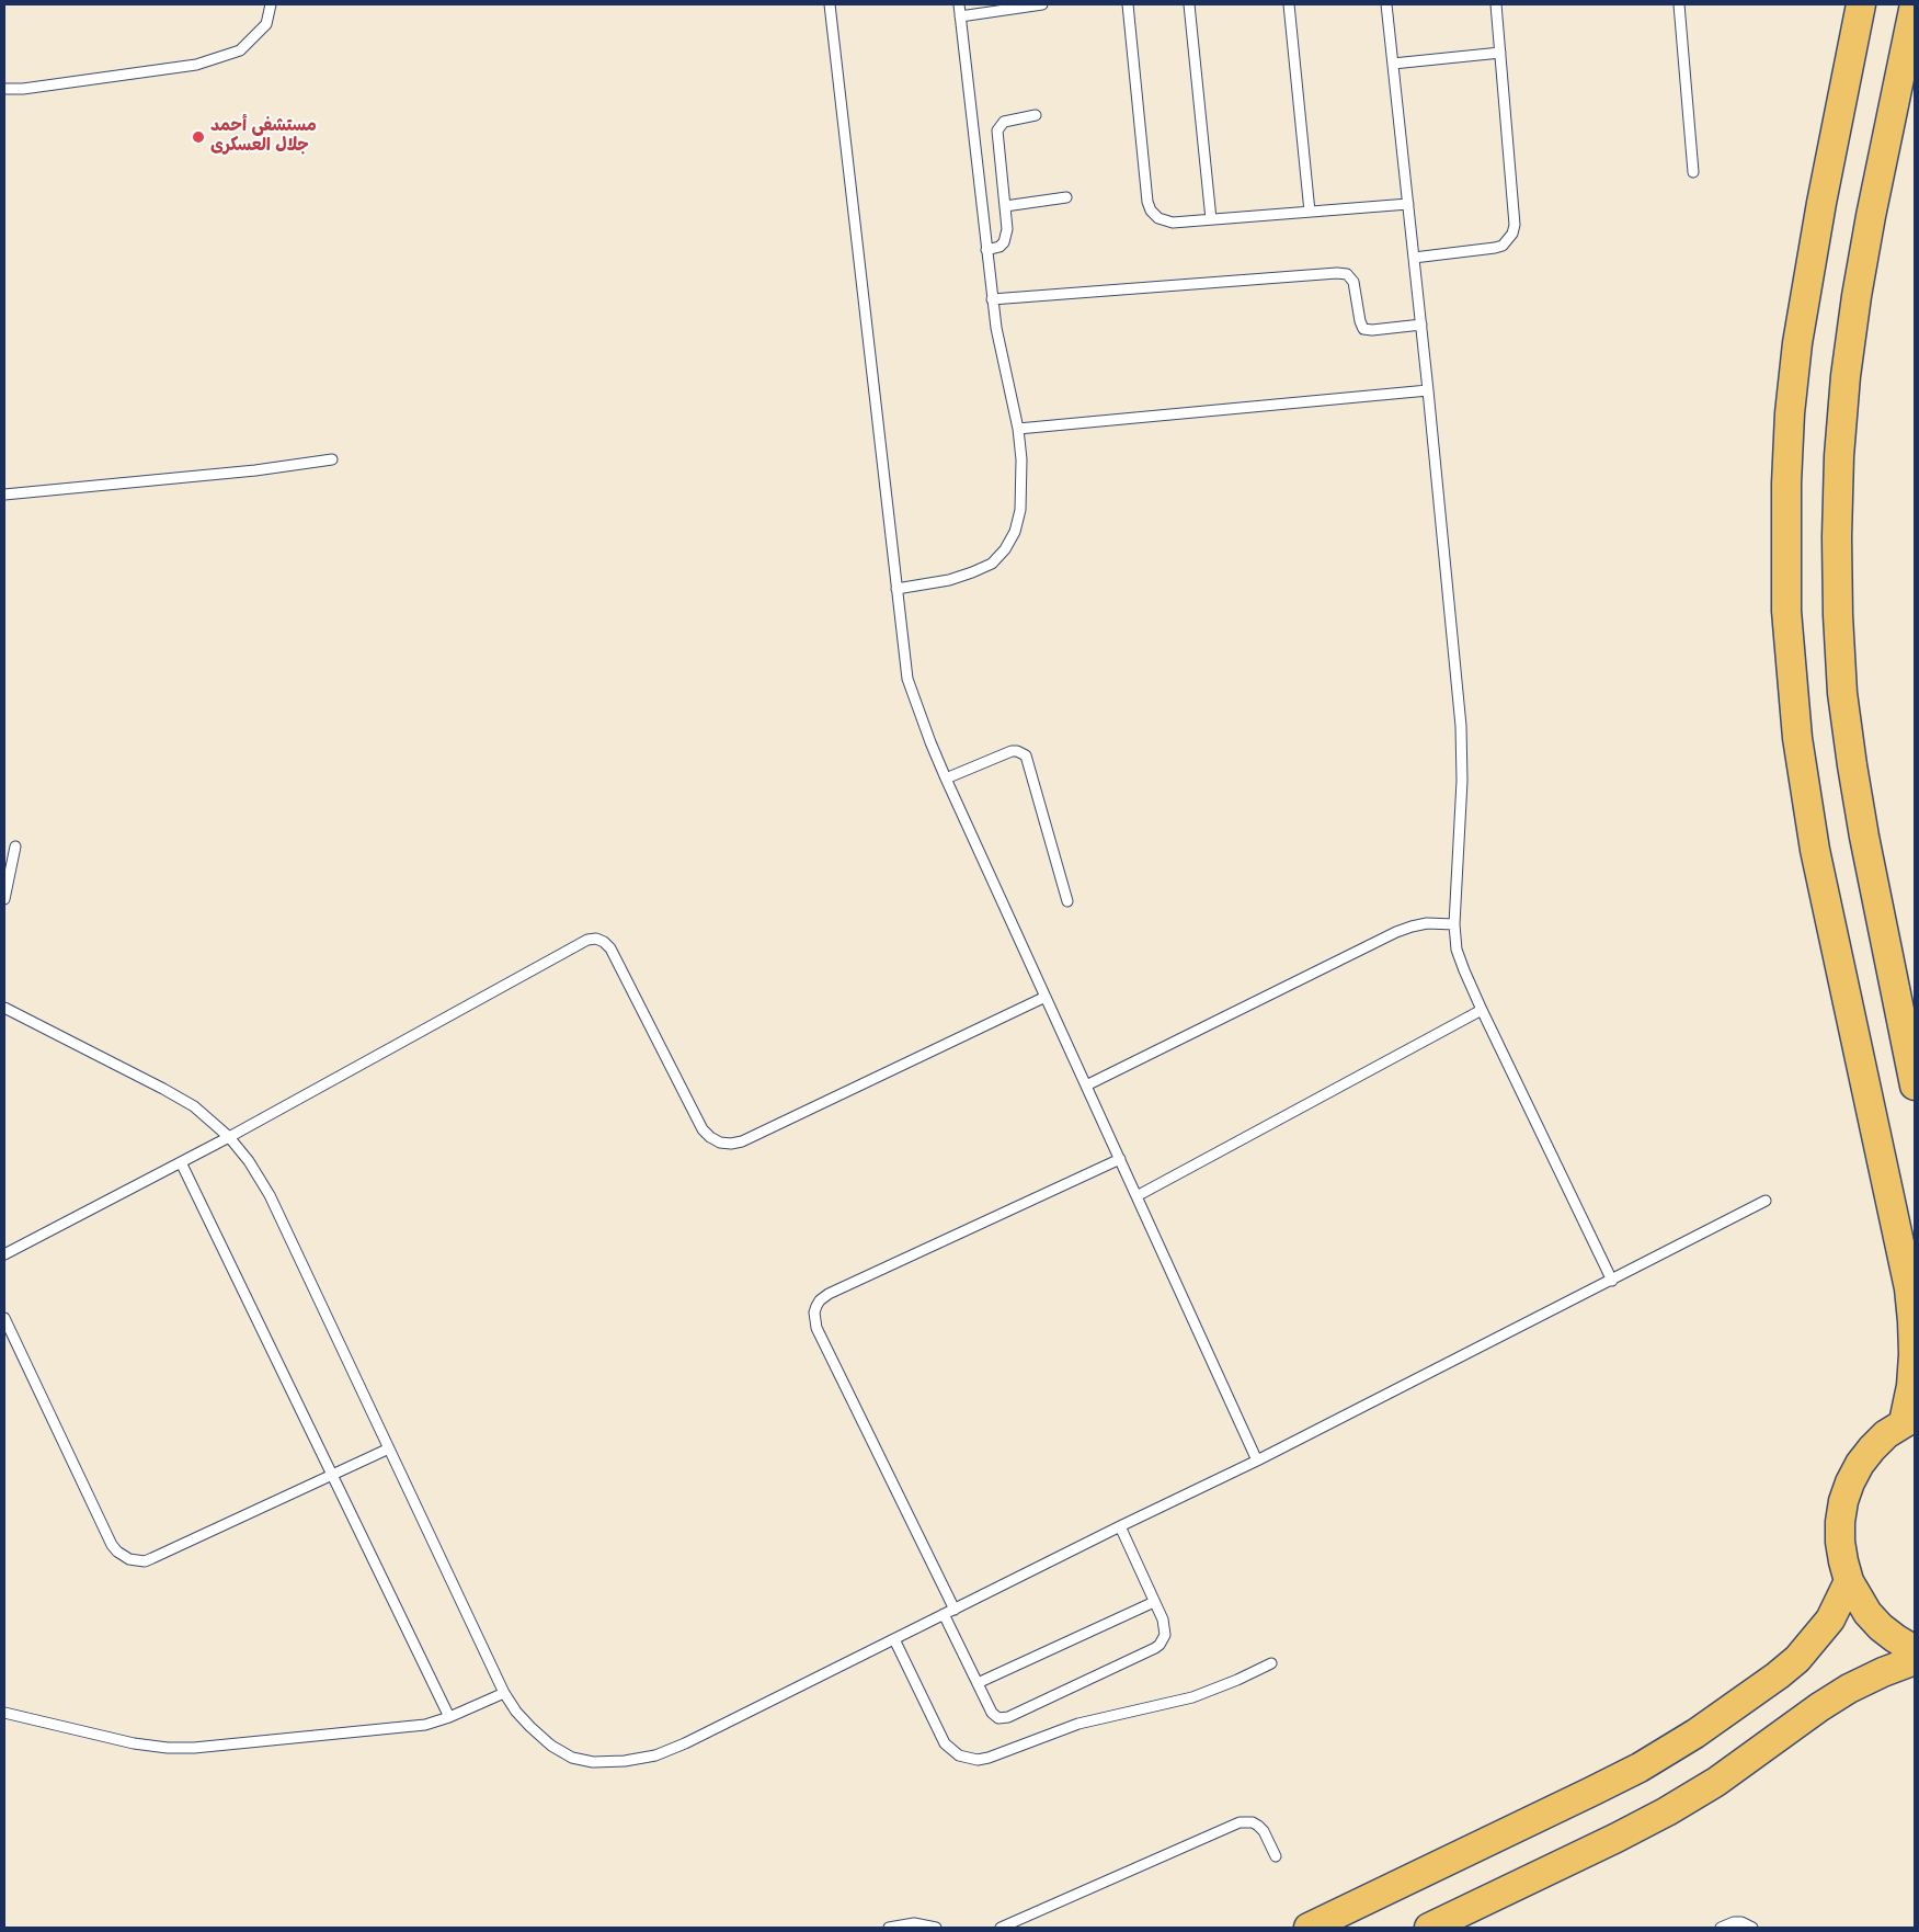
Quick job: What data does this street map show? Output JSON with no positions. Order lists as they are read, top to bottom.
{
  "places": ["مستشفى أحمد جلال العسكرى"]
}
